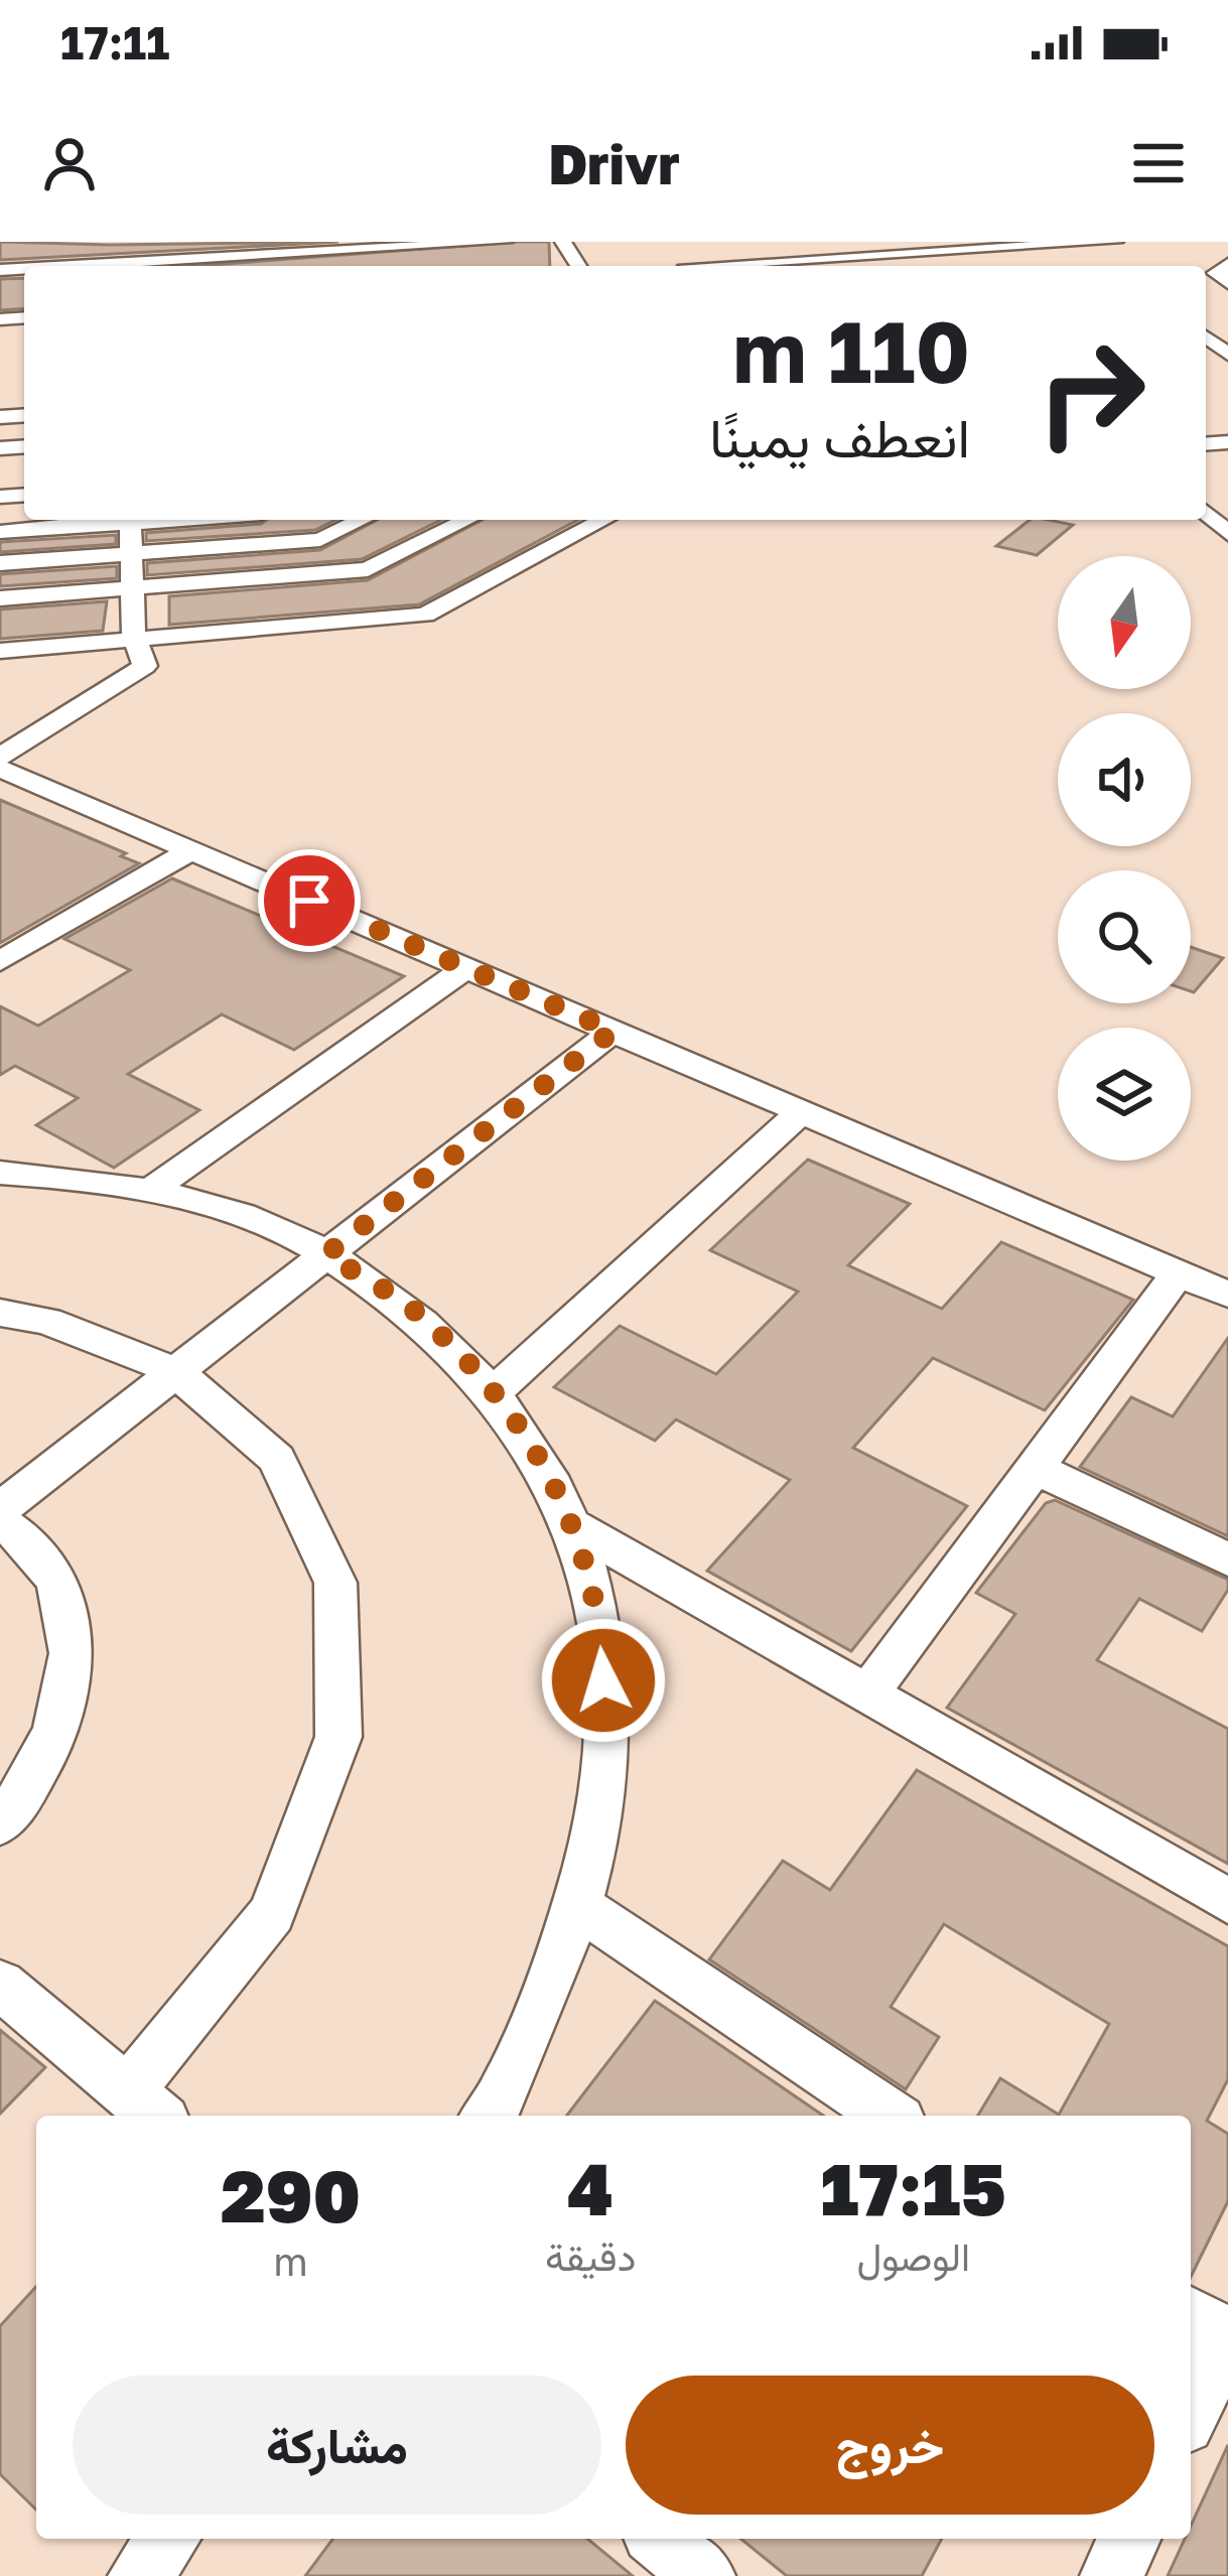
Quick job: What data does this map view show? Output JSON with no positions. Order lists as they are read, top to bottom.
{
  "north": "bottom",
  "page": {
    "status": "17:11",
    "header": "Drivr",
    "turn": ["110 m", "انعطف يمينًا"],
    "eta": [
      "17:15",
      "الوصول",
      "4",
      "دقيقة",
      "290",
      "m"
    ],
    "buttons": ["خروج", "مشاركة"]
  }
}
